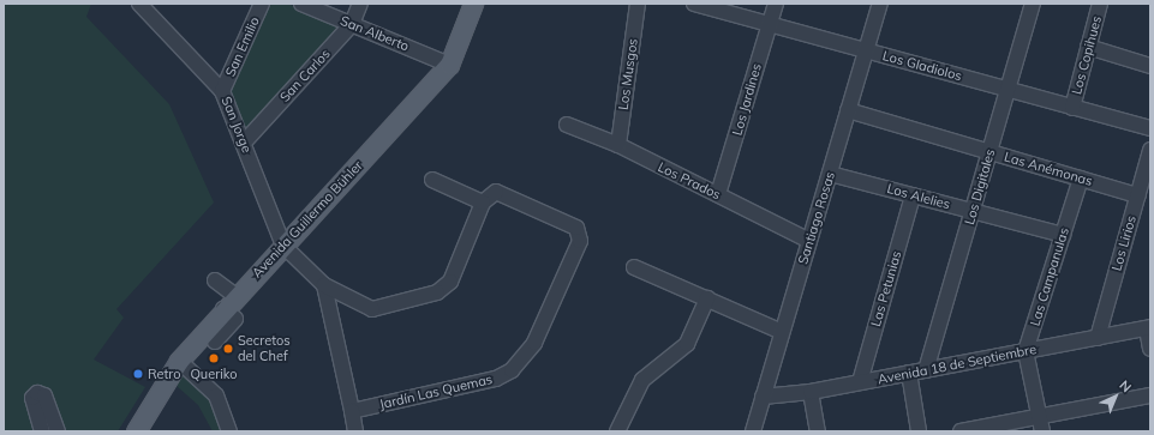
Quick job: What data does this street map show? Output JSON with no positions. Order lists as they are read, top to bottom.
{
  "streets": {
    "main road": ["Avenida Guillermo Bühler"],
    "street": [
      "San Alberto",
      "San Emilio",
      "Los Copihues",
      "Los Gladiolos",
      "Los Musgos",
      "San Carlos",
      "Los Jardines",
      "San Jorge",
      "Las Anémonas",
      "Los Prados",
      "Los Digitales",
      "Los Alelies",
      "Santiago Rosas",
      "Los Lirios",
      "Las Campanulas",
      "Las Petunias",
      "Avenida 18 de Septiembre",
      "Jardín Las Quemas"
    ]
  },
  "crossings": [
    ["San Alberto", "San Carlos"],
    ["San Alberto", "Avenida Guillermo Bühler"],
    ["San Emilio", "San Jorge"],
    ["Los Copihues", "Los Gladiolos"],
    ["Los Gladiolos", "Los Jardines"],
    ["Los Gladiolos", "Los Digitales"],
    ["Los Gladiolos", "Santiago Rosas"],
    ["Los Musgos", "Los Prados"],
    ["San Carlos", "San Jorge"],
    ["Los Jardines", "Los Prados"],
    ["San Jorge", "Avenida Guillermo Bühler"],
    ["Las Anémonas", "Los Digitales"],
    ["Las Anémonas", "Santiago Rosas"],
    ["Las Anémonas", "Los Lirios"],
    ["Las Anémonas", "Las Campanulas"],
    ["Los Prados", "Santiago Rosas"],
    ["Los Digitales", "Los Alelies"],
    ["Los Digitales", "Avenida 18 de Septiembre"],
    ["Los Alelies", "Santiago Rosas"],
    ["Los Alelies", "Las Campanulas"],
    ["Los Alelies", "Las Petunias"],
    ["Santiago Rosas", "Avenida 18 de Septiembre"],
    ["Los Lirios", "Avenida 18 de Septiembre"],
    ["Las Campanulas", "Avenida 18 de Septiembre"],
    ["Las Petunias", "Avenida 18 de Septiembre"]
  ],
  "places": ["Secretos del Chef", "Queriko", "Retro"],
  "north": "top right"
}
